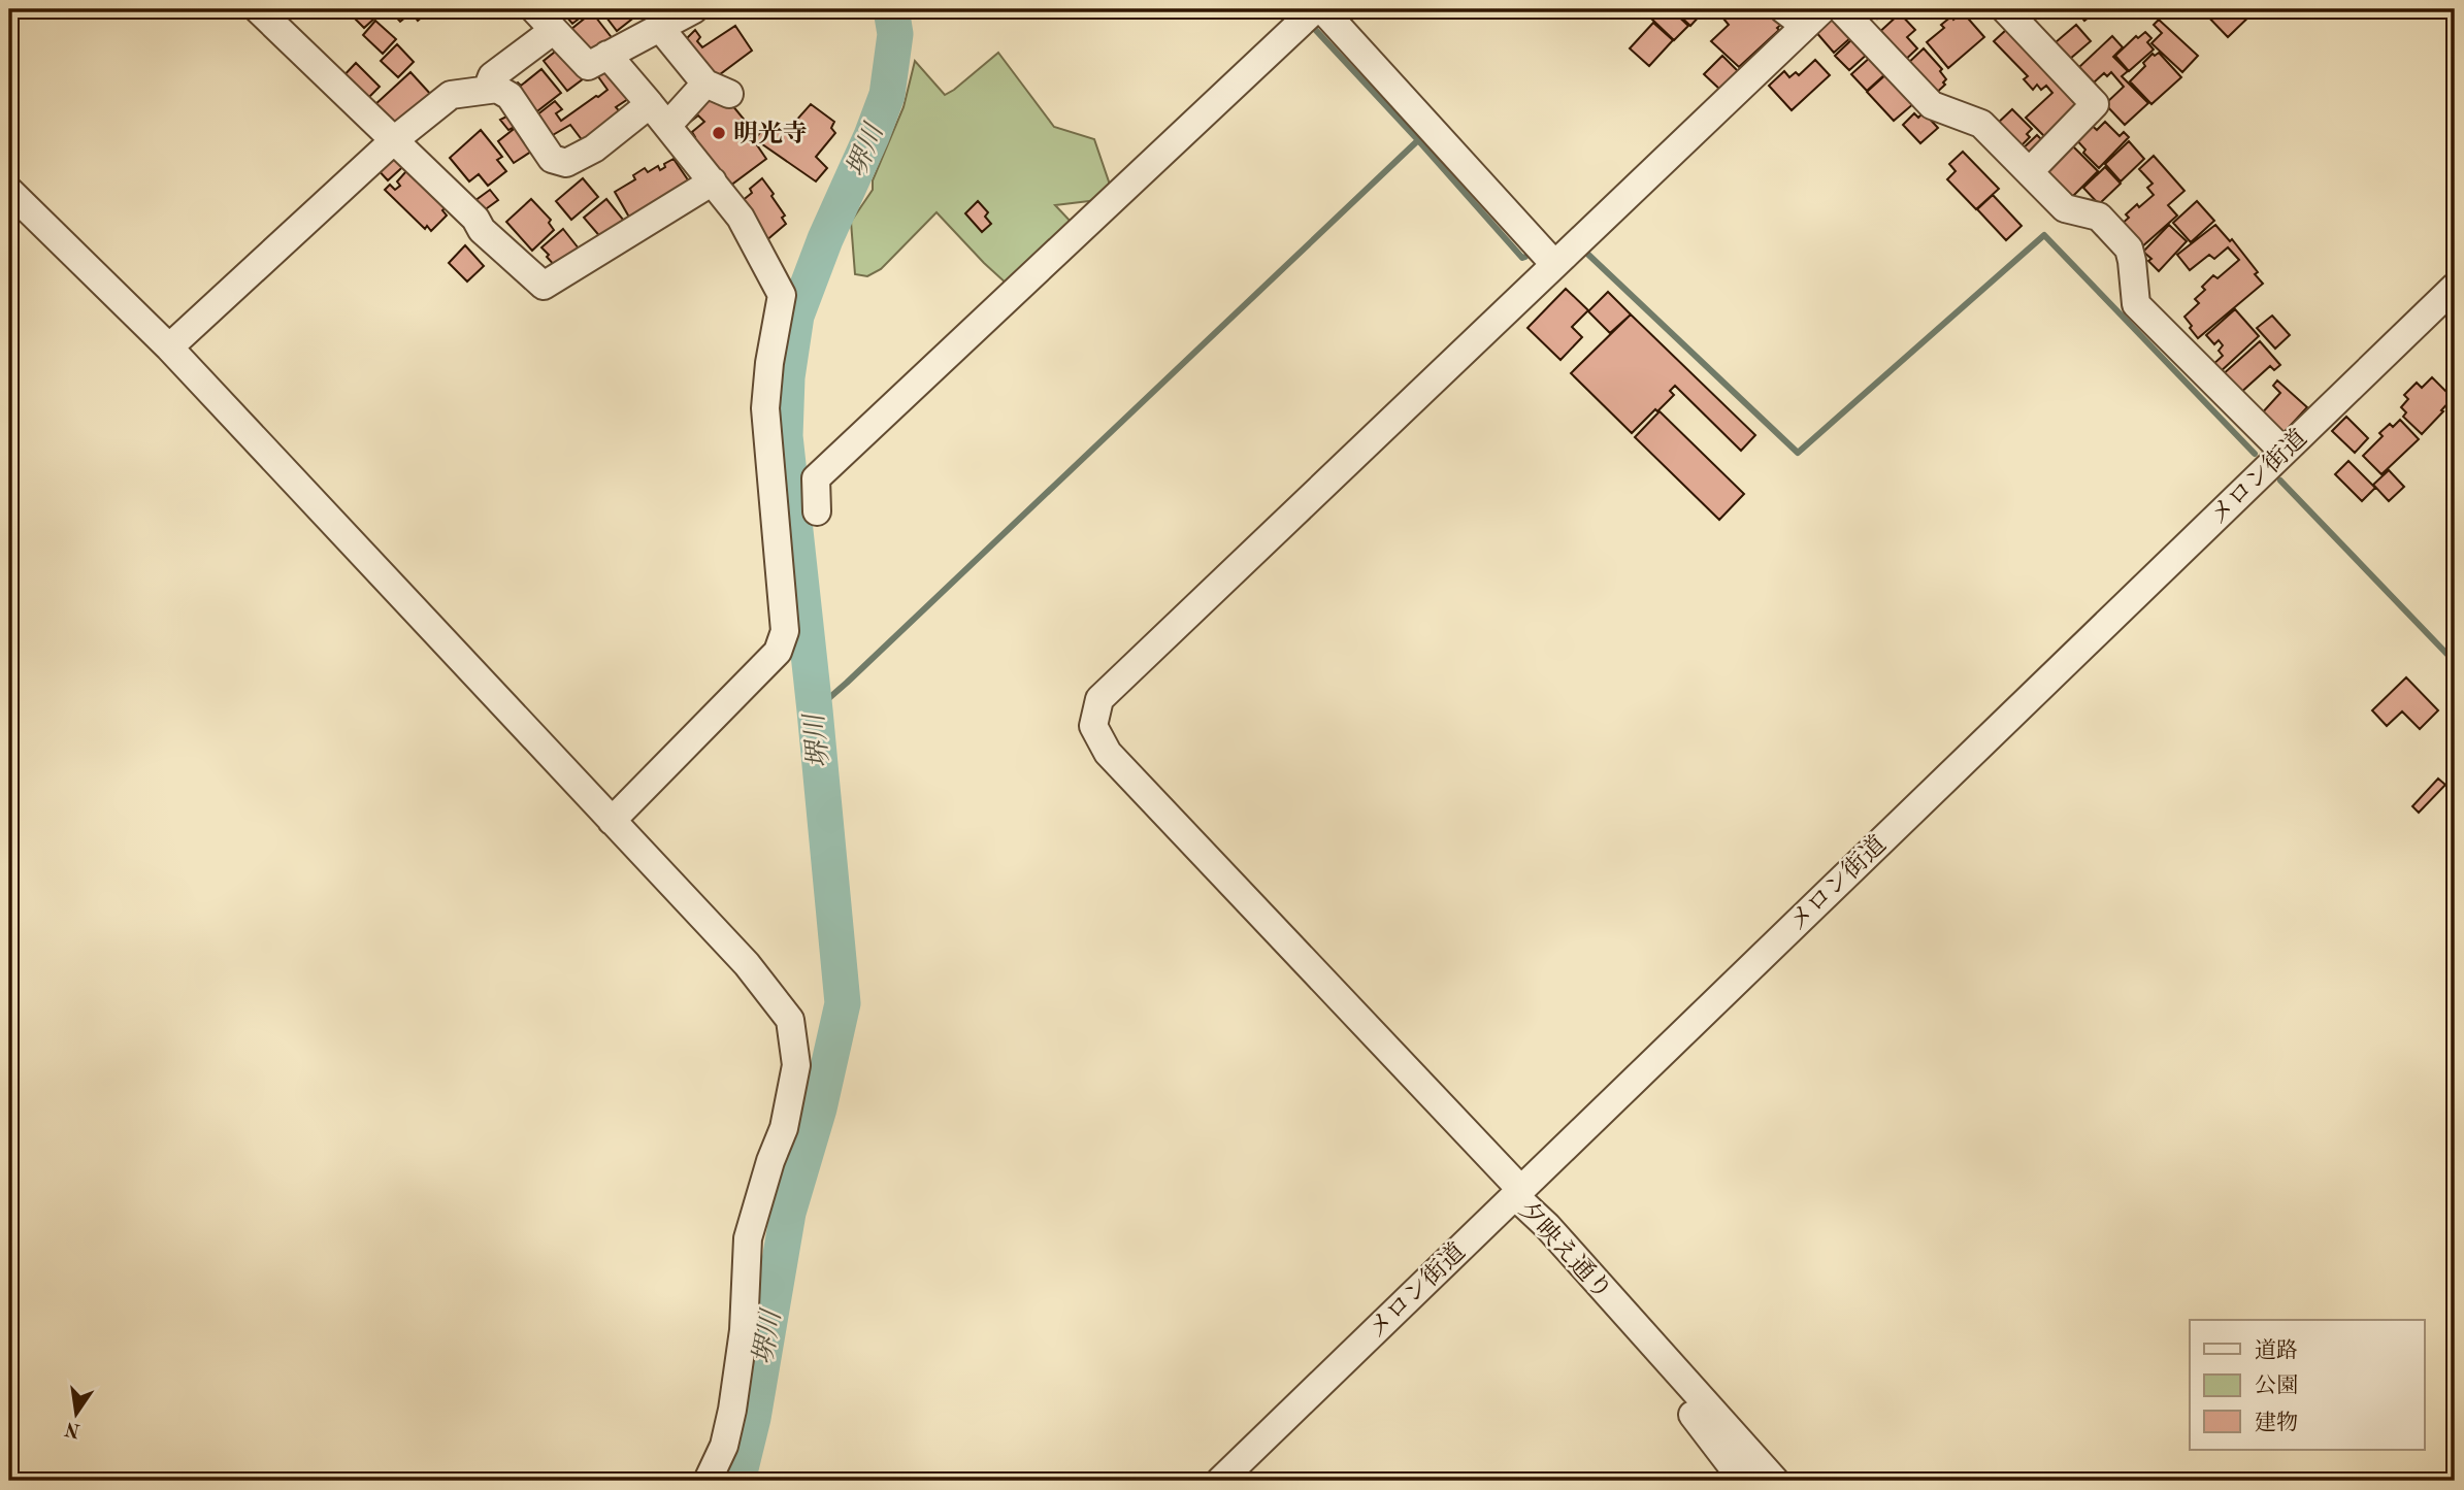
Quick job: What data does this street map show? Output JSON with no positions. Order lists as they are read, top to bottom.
{
  "streets": {
    "street": ["メロン街道", "夕映え通り"]
  },
  "crossings": [
    ["メロン街道", "夕映え通り"]
  ],
  "water": ["堺川"],
  "places": ["明光寺"],
  "legend": ["道路", "公園", "建物"],
  "north": "bottom"
}
